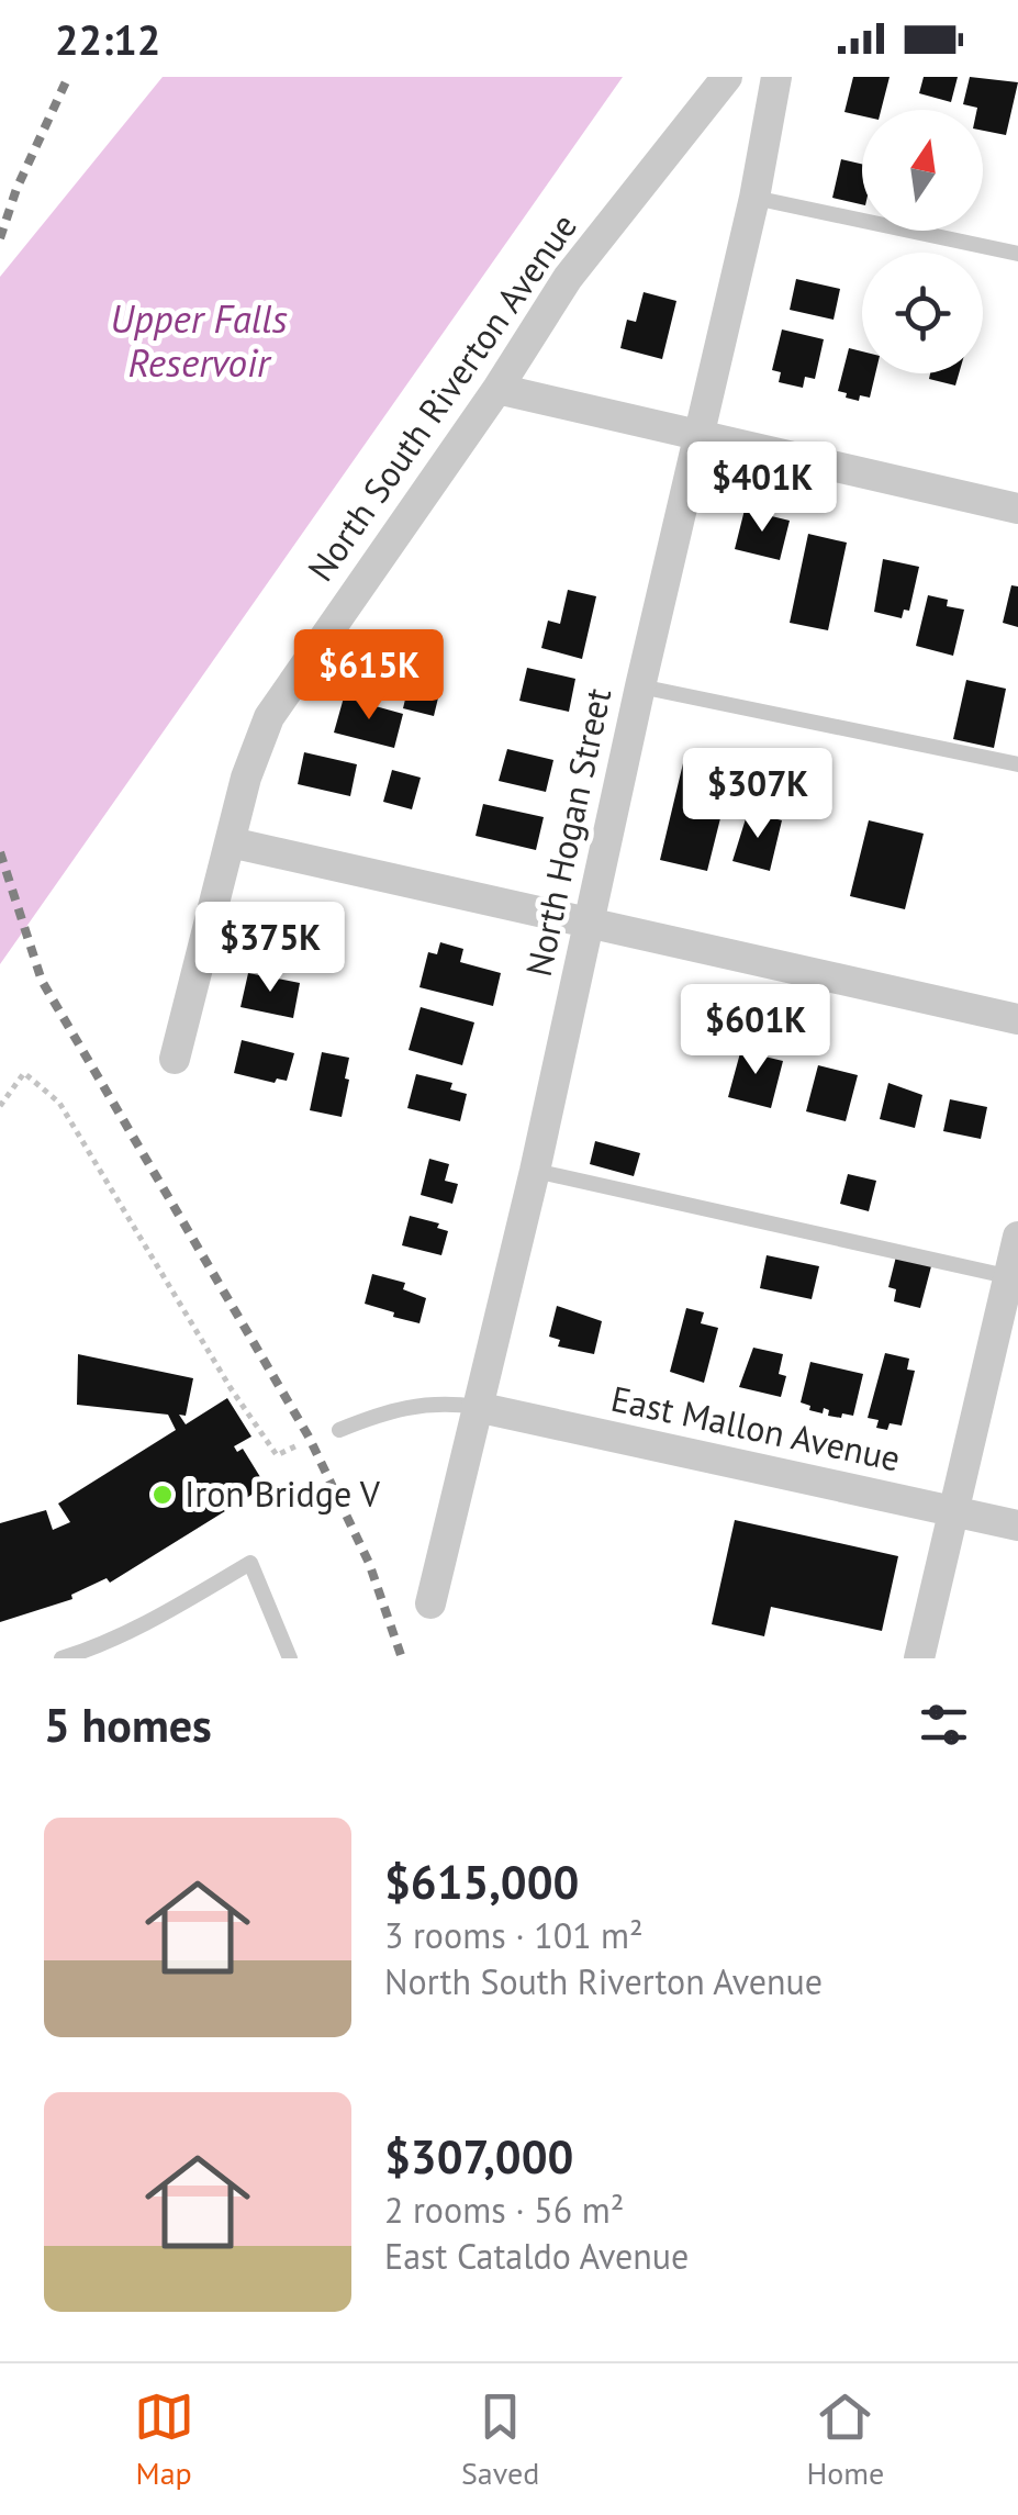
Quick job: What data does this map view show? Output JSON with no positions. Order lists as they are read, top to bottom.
{
  "streets": {
    "street": ["North South Riverton Avenue", "North Hogan Street", "East Mallon Avenue"]
  },
  "crossings": [
    ["North Hogan Street", "East Mallon Avenue"]
  ],
  "water": ["Upper Falls Reservoir"],
  "places": ["Iron Bridge V"],
  "north": "top",
  "page": {
    "status": "22:12",
    "price": [
      "$401K",
      "$615K",
      "$307K",
      "$375K",
      "$601K"
    ],
    "heading": "5 homes",
    "list": [
      {
        "name": "$615,000",
        "note": "3 rooms · 101 m² · North South Riverton Avenue"
      },
      {
        "name": "$307,000",
        "note": "2 rooms · 56 m² · East Cataldo Avenue"
      }
    ],
    "tabs": ["Map", "Saved", "Home"]
  }
}
